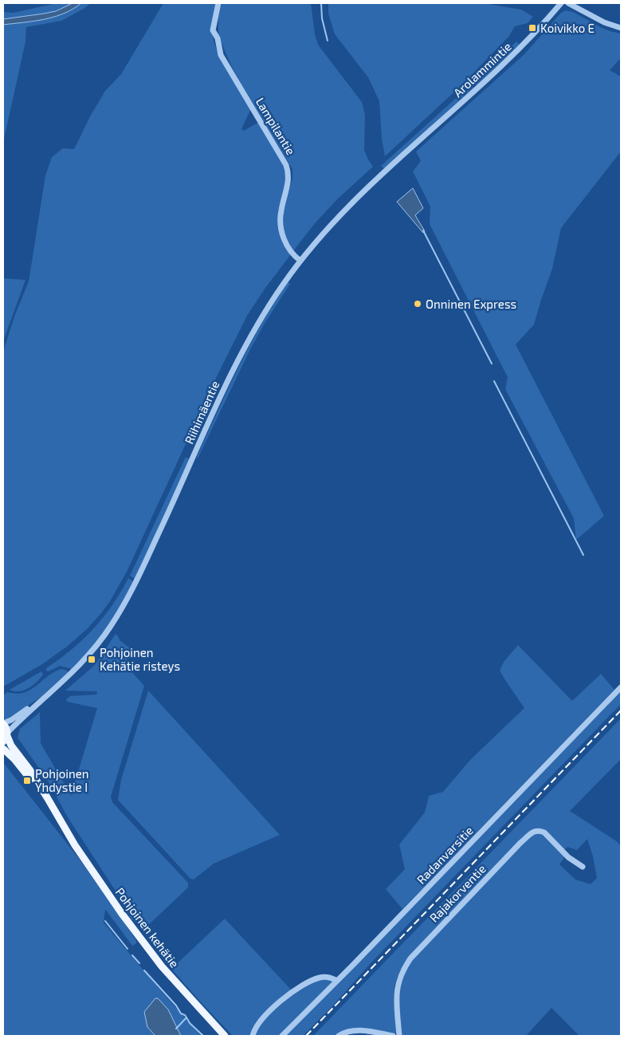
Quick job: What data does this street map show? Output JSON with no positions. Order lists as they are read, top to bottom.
{
  "streets": {
    "main road": ["Pohjoinen kehätie"],
    "street": [
      "Arolammintie",
      "Lampilantie",
      "Riihimäentie",
      "Radanvarsitie",
      "Rajakorventie"
    ]
  },
  "crossings": [
    ["Arolammintie", "Riihimäentie"],
    ["Lampilantie", "Riihimäentie"],
    ["Riihimäentie", "Pohjoinen kehätie"]
  ],
  "places": {
    "transit": ["Koivikko E", "Pohjoinen Kehätie risteys", "Pohjoinen Yhdystie I"],
    "other": ["Onninen Express"]
  }
}
